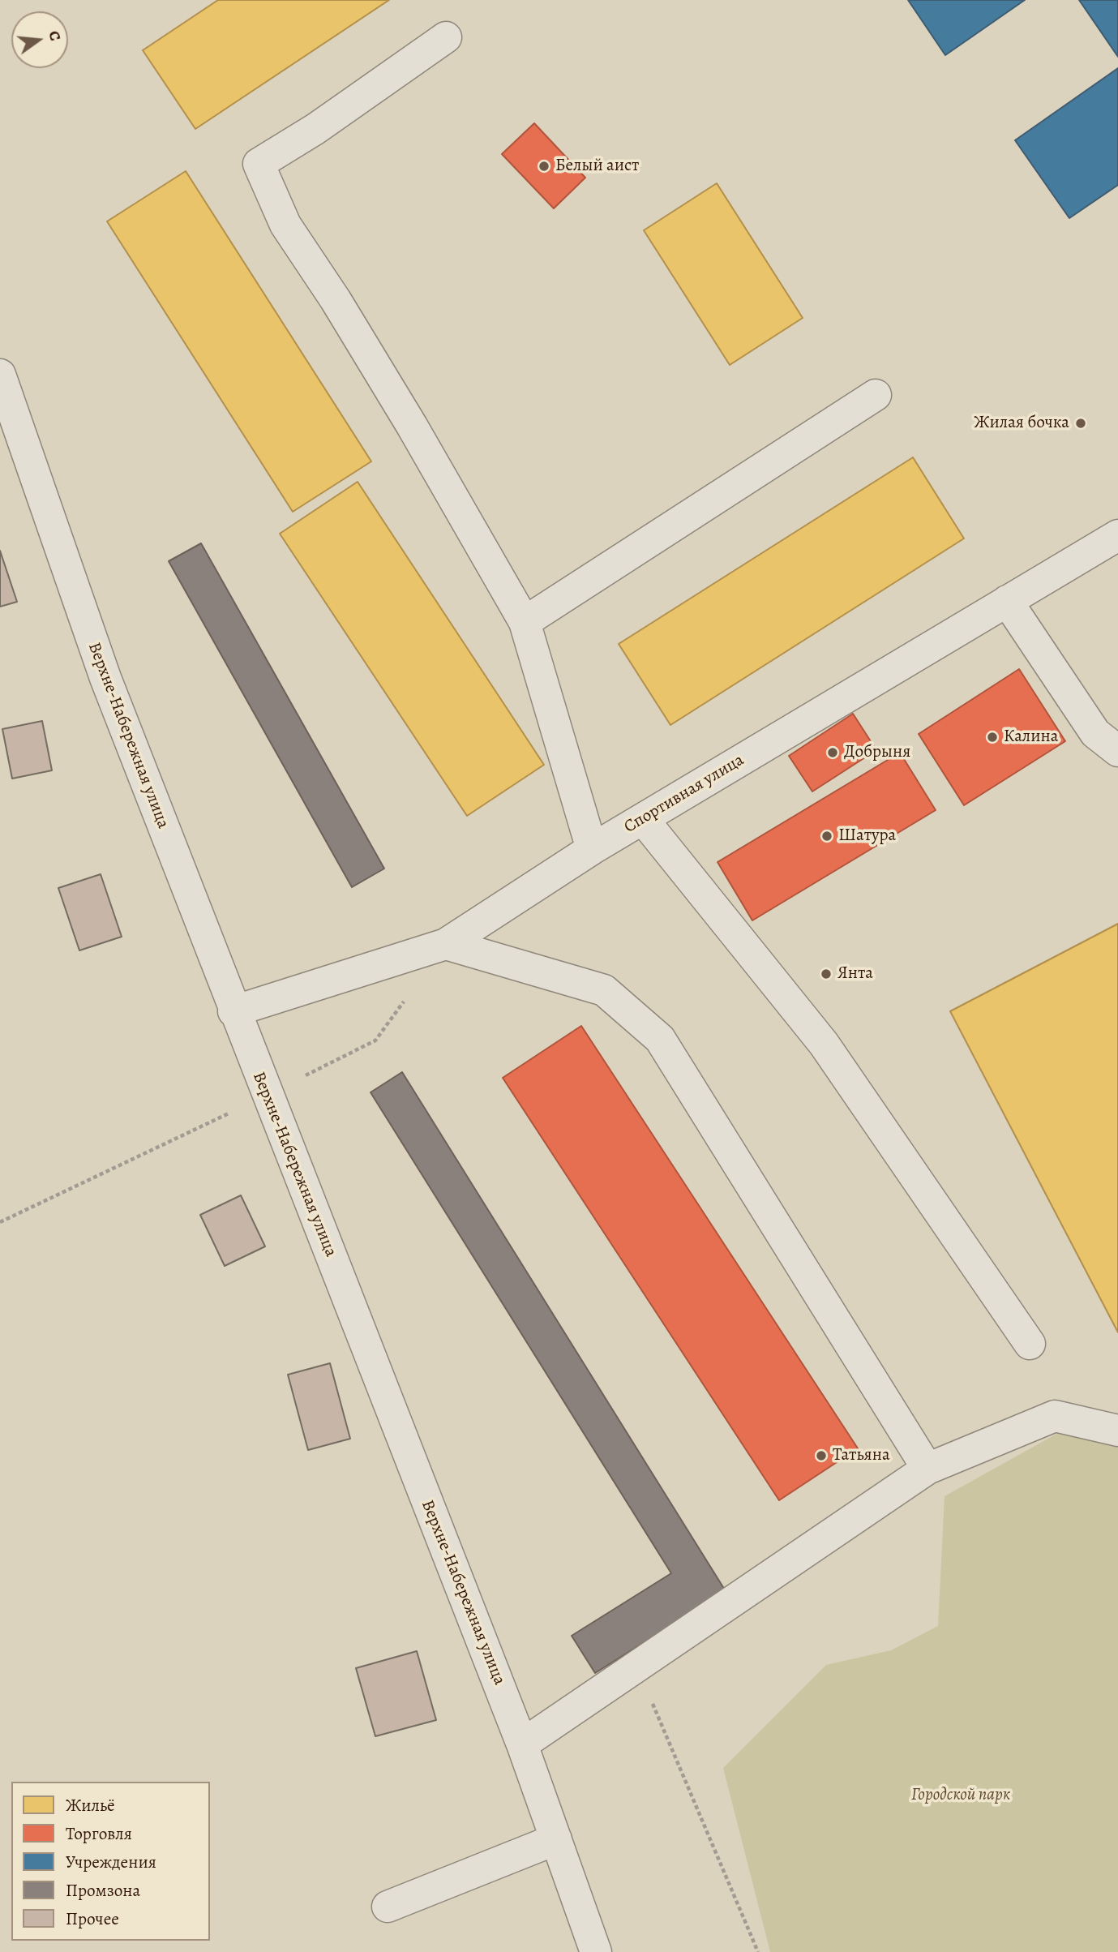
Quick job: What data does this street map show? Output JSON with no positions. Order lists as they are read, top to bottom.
{
  "streets": {
    "street": ["Верхне-Набережная улица", "Спортивная улица"]
  },
  "crossings": [
    ["Верхне-Набережная улица", "Спортивная улица"]
  ],
  "parks": ["Городской парк"],
  "places": [
    "Белый аист",
    "Жилая бочка",
    "Калина",
    "Добрыня",
    "Шатура",
    "Янта",
    "Татьяна"
  ],
  "legend": [
    "Жильё",
    "Торговля",
    "Учреждения",
    "Промзона",
    "Прочее"
  ],
  "north": "right"
}
